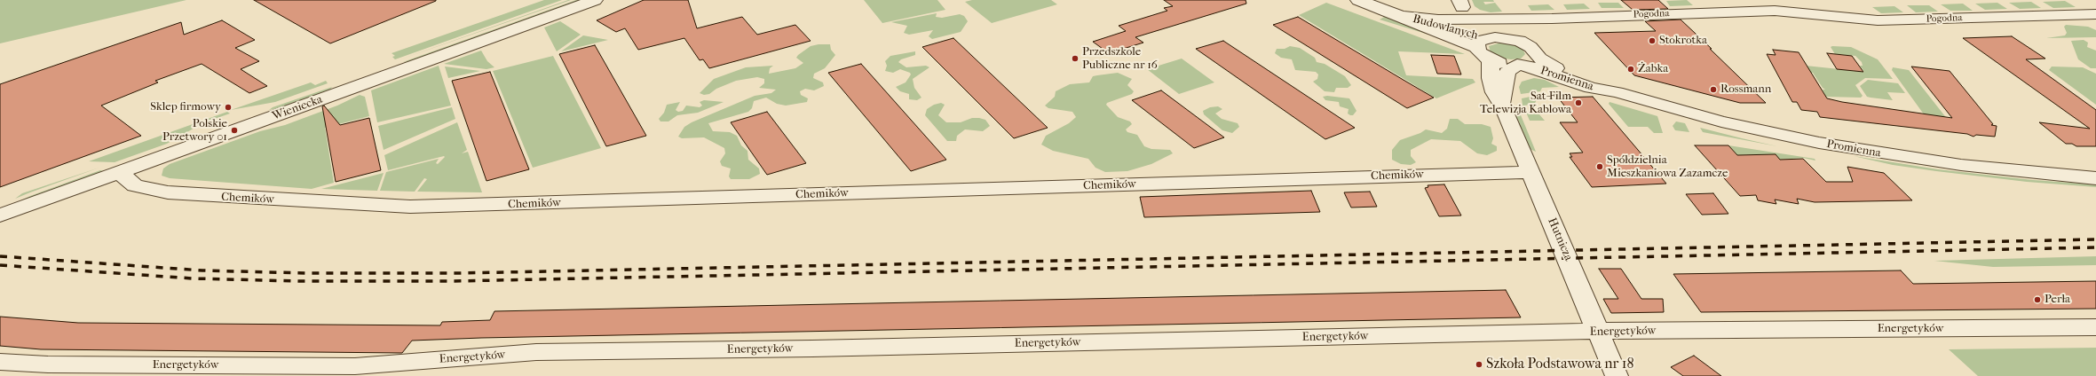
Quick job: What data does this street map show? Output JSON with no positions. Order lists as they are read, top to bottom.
{
  "streets": {
    "street": [
      "Pogodna",
      "Budowlanych",
      "Promienna",
      "Wieniecka",
      "Chemików",
      "Hutnicza",
      "Energetyków"
    ]
  },
  "crossings": [
    ["Pogodna", "Budowlanych"],
    ["Pogodna", "Promienna"],
    ["Pogodna", "Hutnicza"],
    ["Budowlanych", "Promienna"],
    ["Budowlanych", "Hutnicza"],
    ["Promienna", "Hutnicza"],
    ["Wieniecka", "Chemików"],
    ["Chemików", "Hutnicza"],
    ["Hutnicza", "Energetyków"]
  ],
  "places": [
    "Stokrotka",
    "Przedszkole Publiczne nr 16",
    "Żabka",
    "Rossmann",
    "Sat-Film Telewizja Kablowa",
    "Sklep firmowy",
    "Polskie Przetwory 01",
    "Spółdzielnia Mieszkaniowa Zazamcze",
    "Perła",
    "Szkoła Podstawowa nr 18"
  ]
}
